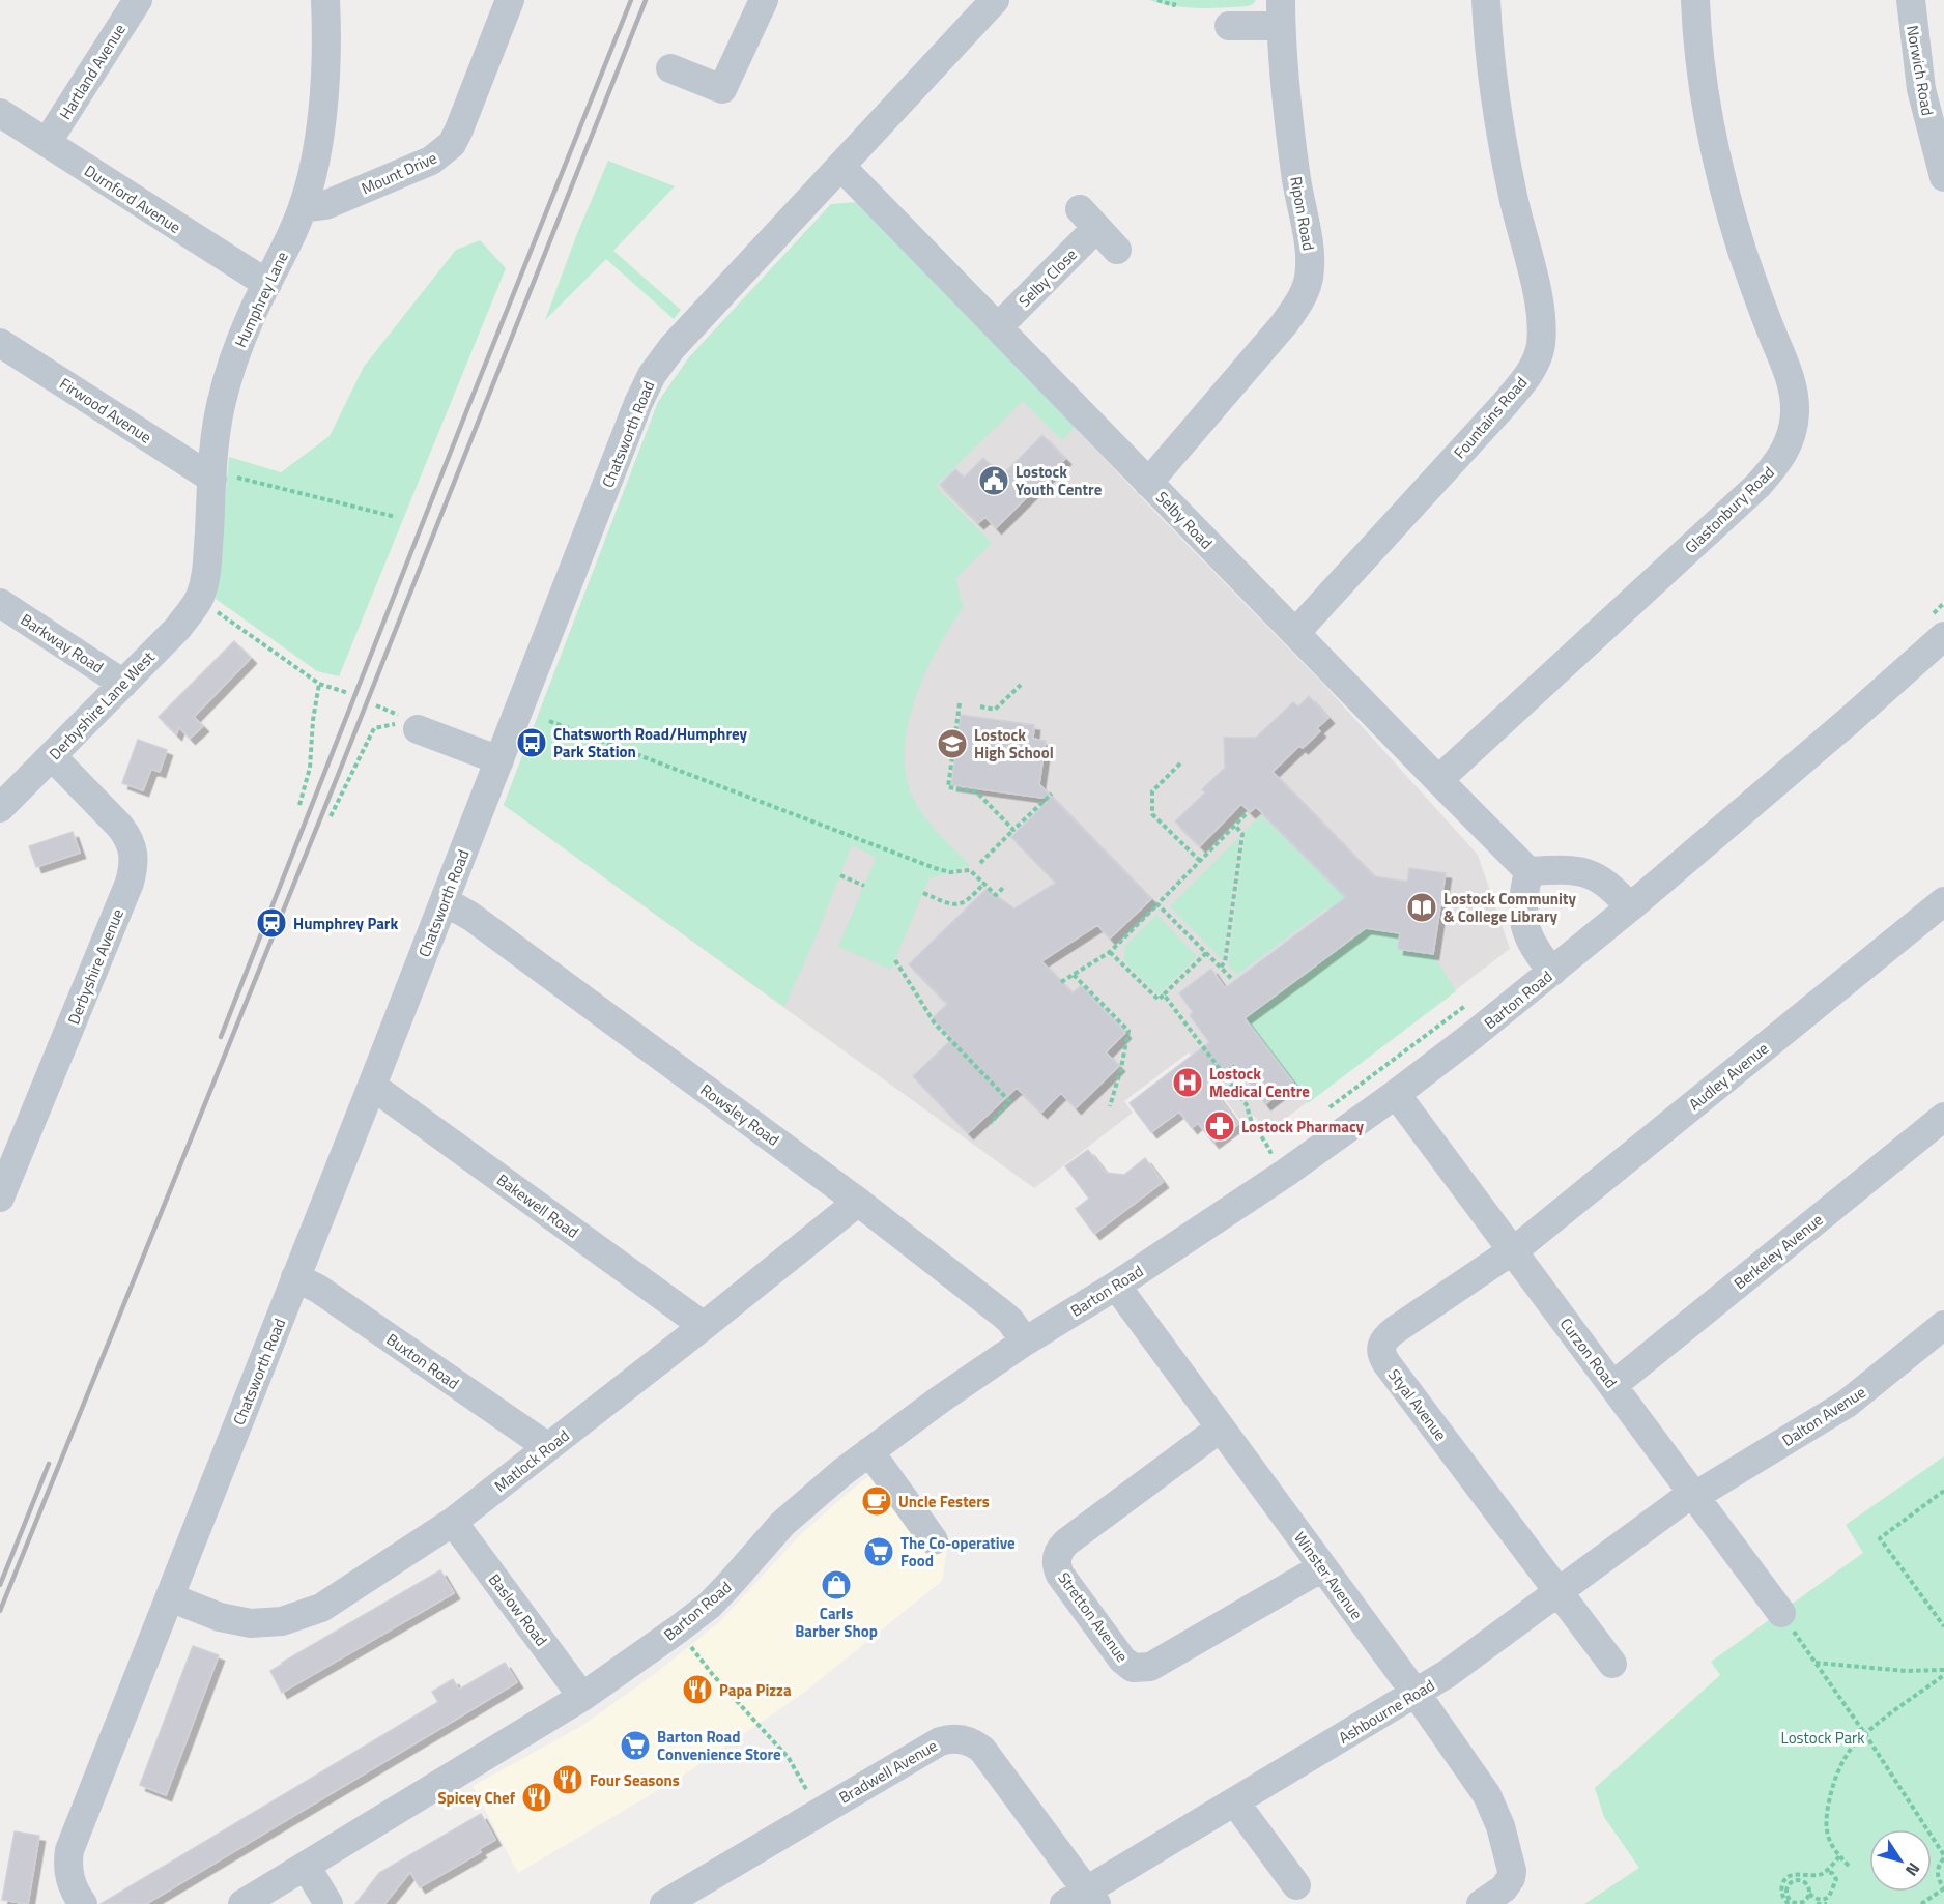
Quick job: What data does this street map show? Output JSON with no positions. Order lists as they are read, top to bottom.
{
  "streets": {
    "street": [
      "Norwich Road",
      "Hartland Avenue",
      "Mount Drive",
      "Durnford Avenue",
      "Ripon Road",
      "Selby Close",
      "Humphrey Lane",
      "Firwood Avenue",
      "Fountains Road",
      "Chatsworth Road",
      "Glastonbury Road",
      "Selby Road",
      "Barkway Road",
      "Derbyshire Lane West",
      "Derbyshire Avenue",
      "Barton Road",
      "Audley Avenue",
      "Rowsley Road",
      "Bakewell Road",
      "Berkeley Avenue",
      "Curzon Road",
      "Buxton Road",
      "Styal Avenue",
      "Dalton Avenue",
      "Matlock Road",
      "Winster Avenue",
      "Baslow Road",
      "Stretton Avenue",
      "Ashbourne Road",
      "Bradwell Avenue"
    ]
  },
  "crossings": [
    ["Hartland Avenue", "Durnford Avenue"],
    ["Mount Drive", "Humphrey Lane"],
    ["Durnford Avenue", "Humphrey Lane"],
    ["Ripon Road", "Selby Road"],
    ["Selby Close", "Selby Road"],
    ["Humphrey Lane", "Firwood Avenue"],
    ["Humphrey Lane", "Derbyshire Lane West"],
    ["Fountains Road", "Selby Road"],
    ["Chatsworth Road", "Selby Road"],
    ["Chatsworth Road", "Rowsley Road"],
    ["Chatsworth Road", "Bakewell Road"],
    ["Chatsworth Road", "Buxton Road"],
    ["Chatsworth Road", "Matlock Road"],
    ["Glastonbury Road", "Selby Road"],
    ["Barkway Road", "Derbyshire Lane West"],
    ["Derbyshire Lane West", "Derbyshire Avenue"],
    ["Barton Road", "Rowsley Road"],
    ["Barton Road", "Curzon Road"],
    ["Barton Road", "Winster Avenue"],
    ["Barton Road", "Baslow Road"],
    ["Audley Avenue", "Curzon Road"],
    ["Audley Avenue", "Styal Avenue"],
    ["Rowsley Road", "Matlock Road"],
    ["Bakewell Road", "Matlock Road"],
    ["Berkeley Avenue", "Curzon Road"],
    ["Curzon Road", "Styal Avenue"],
    ["Curzon Road", "Dalton Avenue"],
    ["Curzon Road", "Ashbourne Road"],
    ["Buxton Road", "Matlock Road"],
    ["Styal Avenue", "Ashbourne Road"],
    ["Dalton Avenue", "Ashbourne Road"],
    ["Matlock Road", "Baslow Road"],
    ["Winster Avenue", "Stretton Avenue"],
    ["Winster Avenue", "Ashbourne Road"],
    ["Ashbourne Road", "Bradwell Avenue"]
  ],
  "parks": ["Lostock Park"],
  "places": {
    "public building": ["Lostock Youth Centre"],
    "bus stop": ["Chatsworth Road/Humphrey Park Station"],
    "school or university": ["Lostock High School"],
    "library": ["Lostock Community & College Library"],
    "station": ["Humphrey Park"],
    "hospital": ["Lostock Medical Centre"],
    "pharmacy": ["Lostock Pharmacy"],
    "cafe": ["Uncle Festers"],
    "supermarket": ["The Co-operative Food", "Barton Road Convenience Store"],
    "shop": ["Carls Barber Shop"],
    "restaurant": ["Papa Pizza", "Four Seasons", "Spicey Chef"]
  },
  "north": "bottom right"
}
